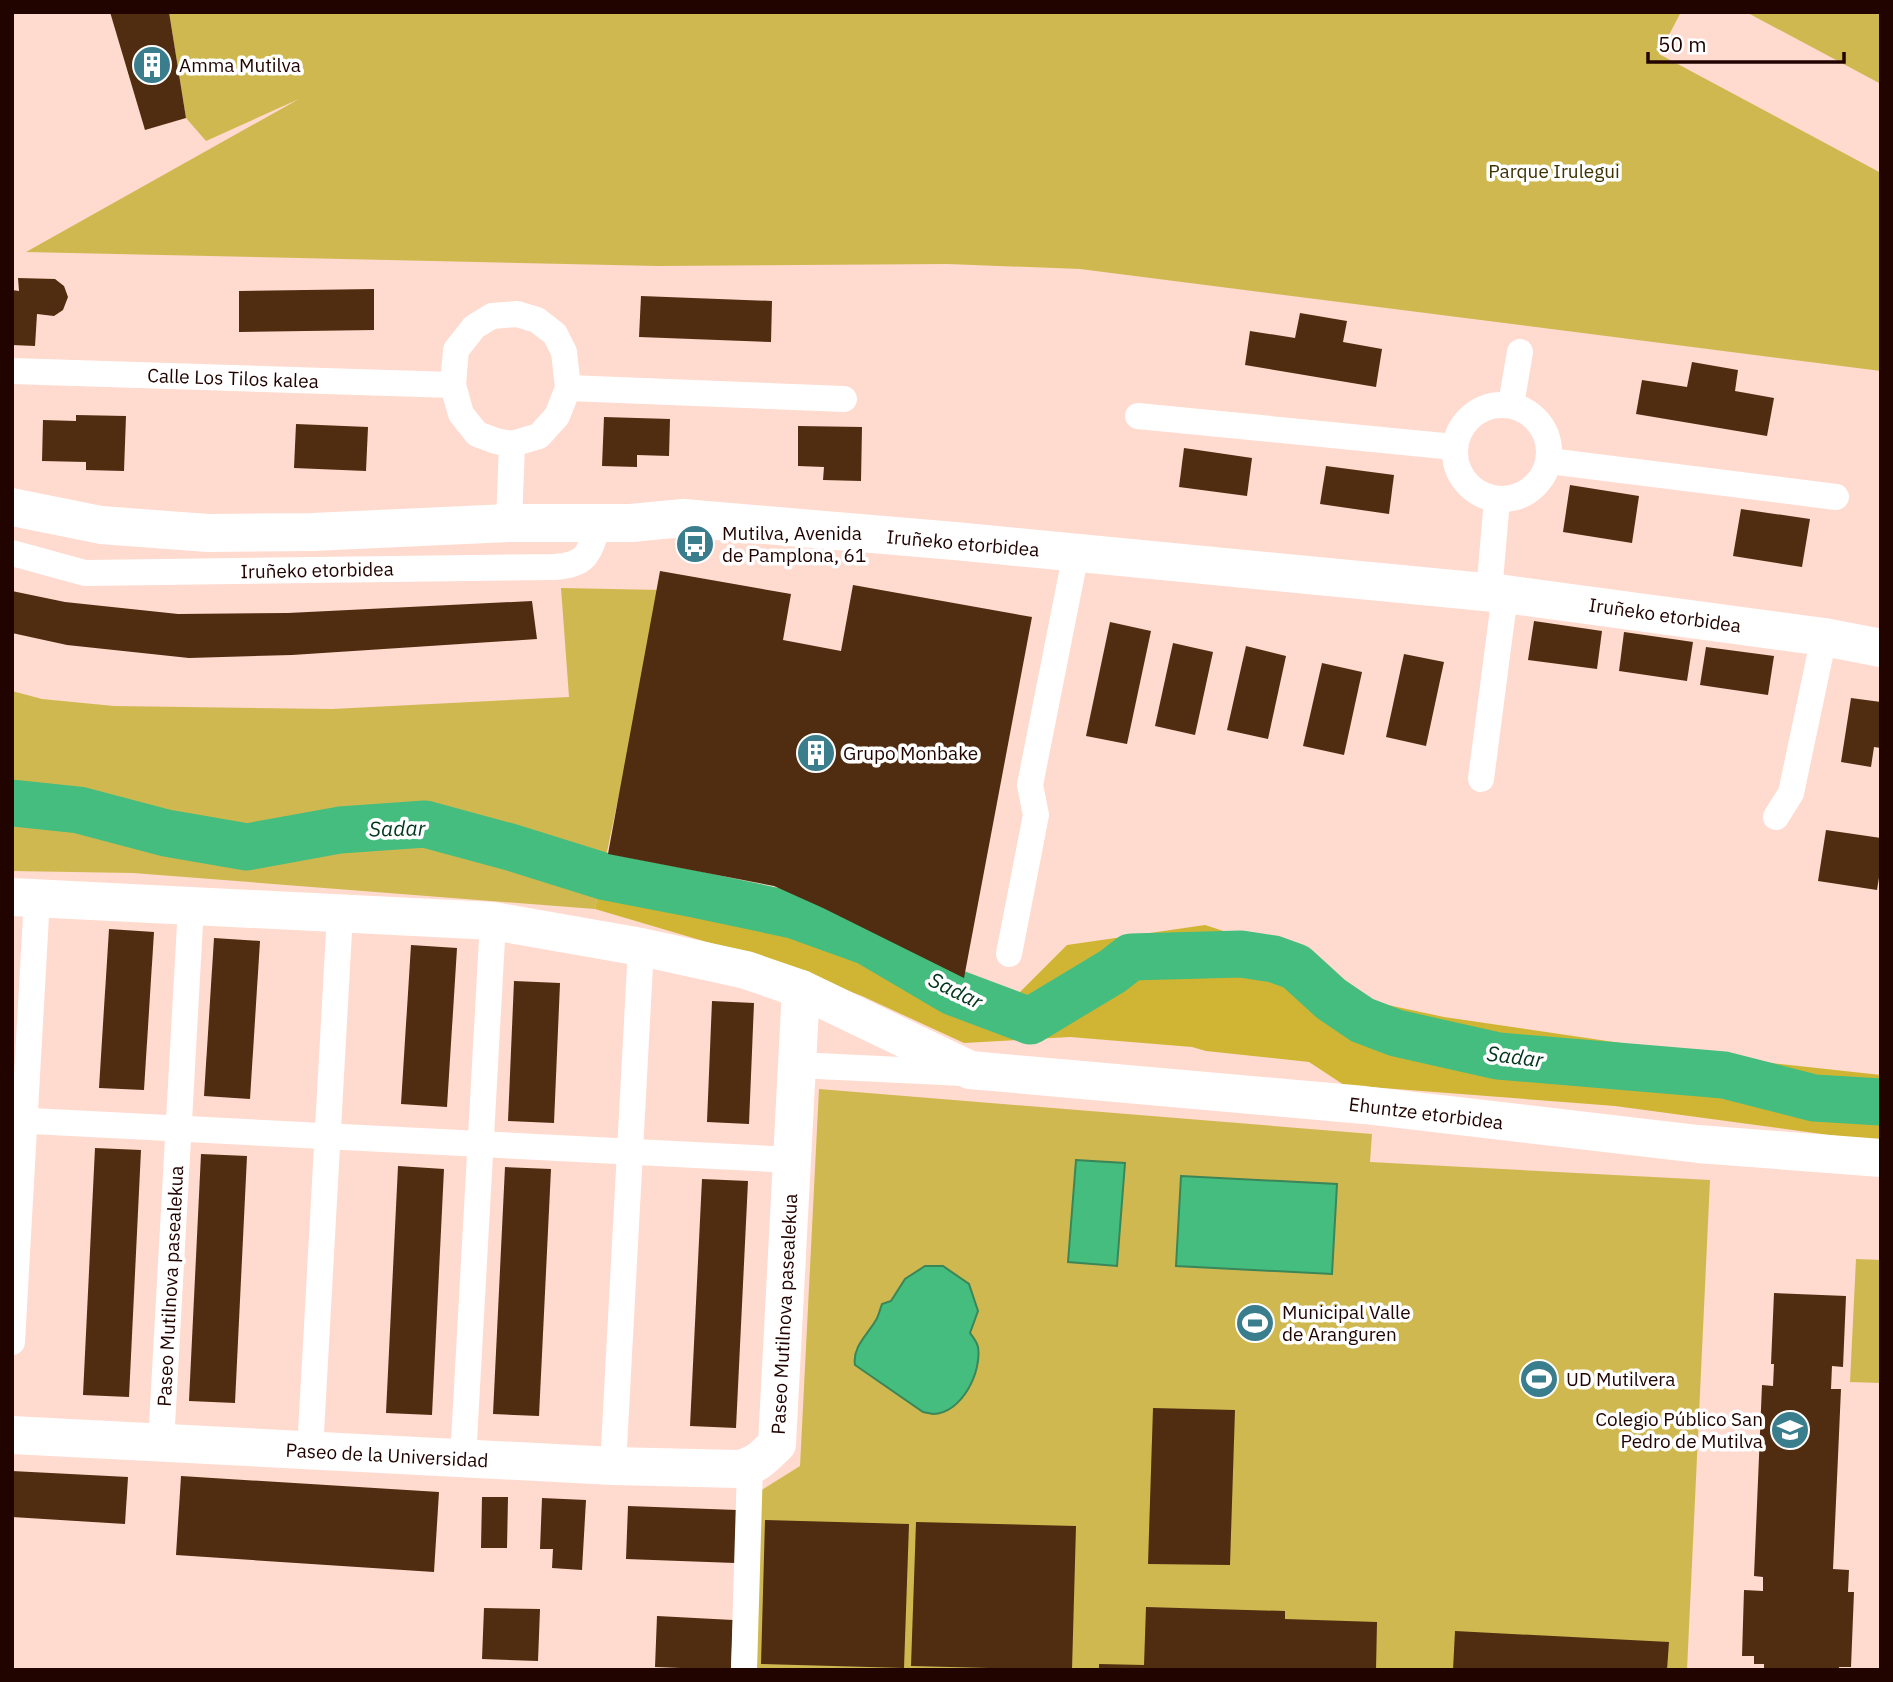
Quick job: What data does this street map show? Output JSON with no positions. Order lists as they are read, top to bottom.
{
  "streets": {
    "street": [
      "Calle Los Tilos kalea",
      "Iruñeko etorbidea",
      "Ehuntze etorbidea",
      "Paseo Mutilnova pasealekua",
      "Paseo de la Universidad"
    ]
  },
  "crossings": [
    ["Ehuntze etorbidea", "Paseo Mutilnova pasealekua"],
    ["Paseo Mutilnova pasealekua", "Paseo de la Universidad"]
  ],
  "water": ["Sadar"],
  "parks": ["Parque Irulegui"],
  "places": {
    "building": ["Amma Mutilva", "Grupo Monbake"],
    "bus stop": ["Mutilva, Avenida de Pamplona, 61"],
    "sports": ["Municipal Valle de Aranguren", "UD Mutilvera"],
    "school or university": ["Colegio Público San Pedro de Mutilva"]
  },
  "scale_bar": "50 m"
}
